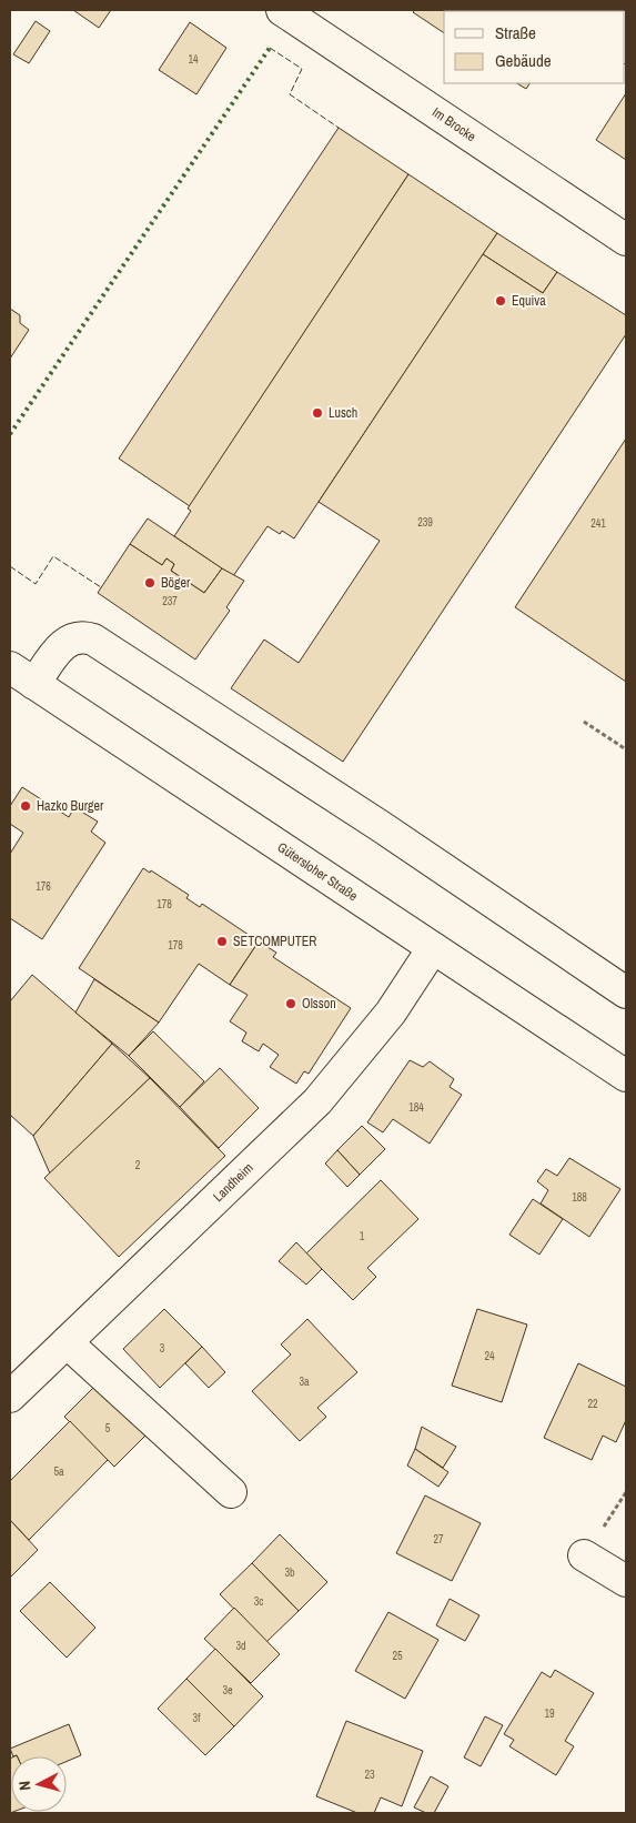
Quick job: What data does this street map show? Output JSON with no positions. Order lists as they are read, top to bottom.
{
  "streets": {
    "street": ["Im Brocke", "Gütersloher Straße", "Landheim"]
  },
  "crossings": [
    ["Gütersloher Straße", "Landheim"]
  ],
  "places": [
    "Equiva",
    "Lusch",
    "Böger",
    "Hazko Burger",
    "SETCOMPUTER",
    "Olsson"
  ],
  "house_numbers": [
    "14",
    "239",
    "241",
    "237",
    "176",
    "178",
    "178",
    "184",
    "2",
    "188",
    "1",
    "3",
    "24",
    "3a",
    "22",
    "5",
    "5a",
    "27",
    "3b",
    "3c",
    "3d",
    "25",
    "3e",
    "19",
    "3f",
    "23"
  ],
  "legend": ["Straße", "Gebäude"],
  "north": "left"
}
